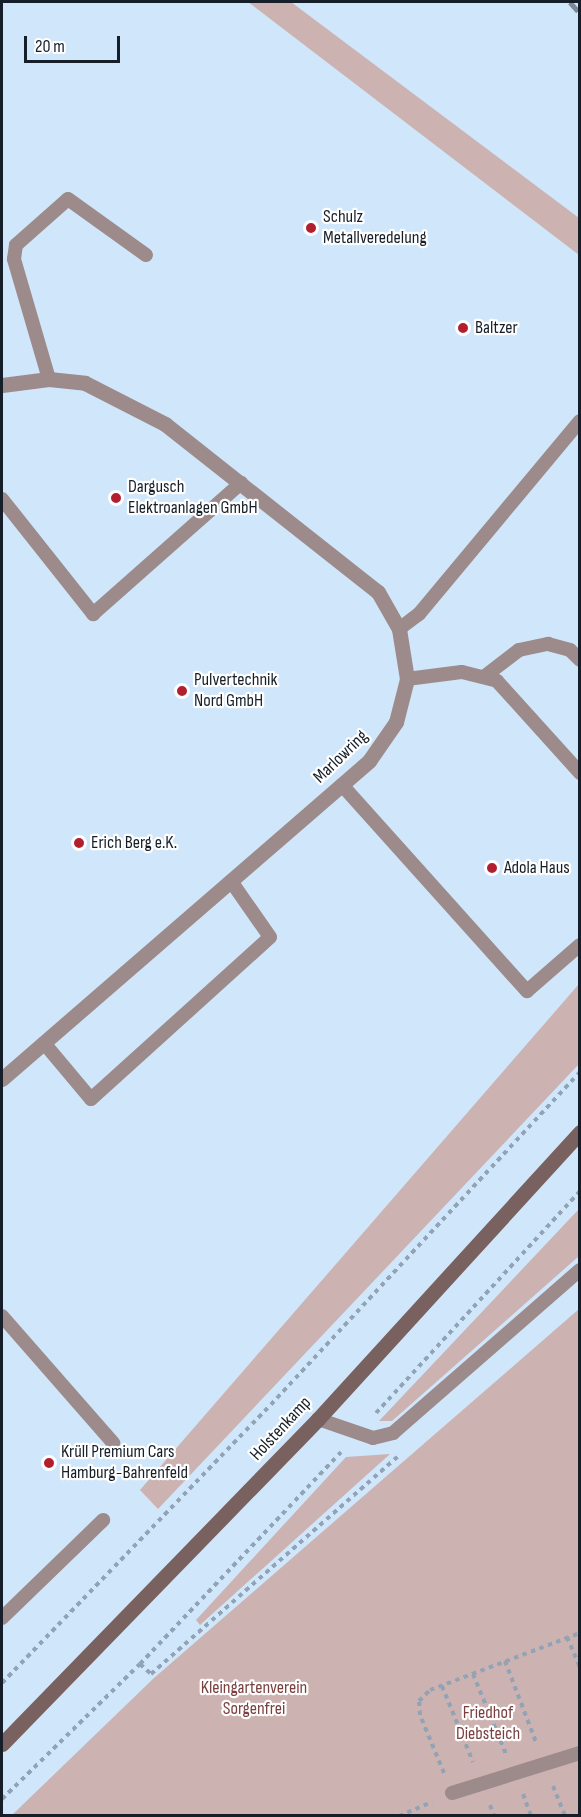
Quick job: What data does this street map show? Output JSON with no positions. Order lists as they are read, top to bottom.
{
  "streets": {
    "main road": ["Holstenkamp"],
    "street": ["Marlowring"]
  },
  "parks": ["Kleingartenverein Sorgenfrei", "Friedhof Diebsteich"],
  "places": [
    "Schulz Metallveredelung",
    "Baltzer",
    "Dargusch Elektroanlagen GmbH",
    "Pulvertechnik Nord GmbH",
    "Erich Berg e.K.",
    "Adola Haus",
    "Krüll Premium Cars Hamburg-Bahrenfeld"
  ],
  "scale_bar": "20 m"
}
